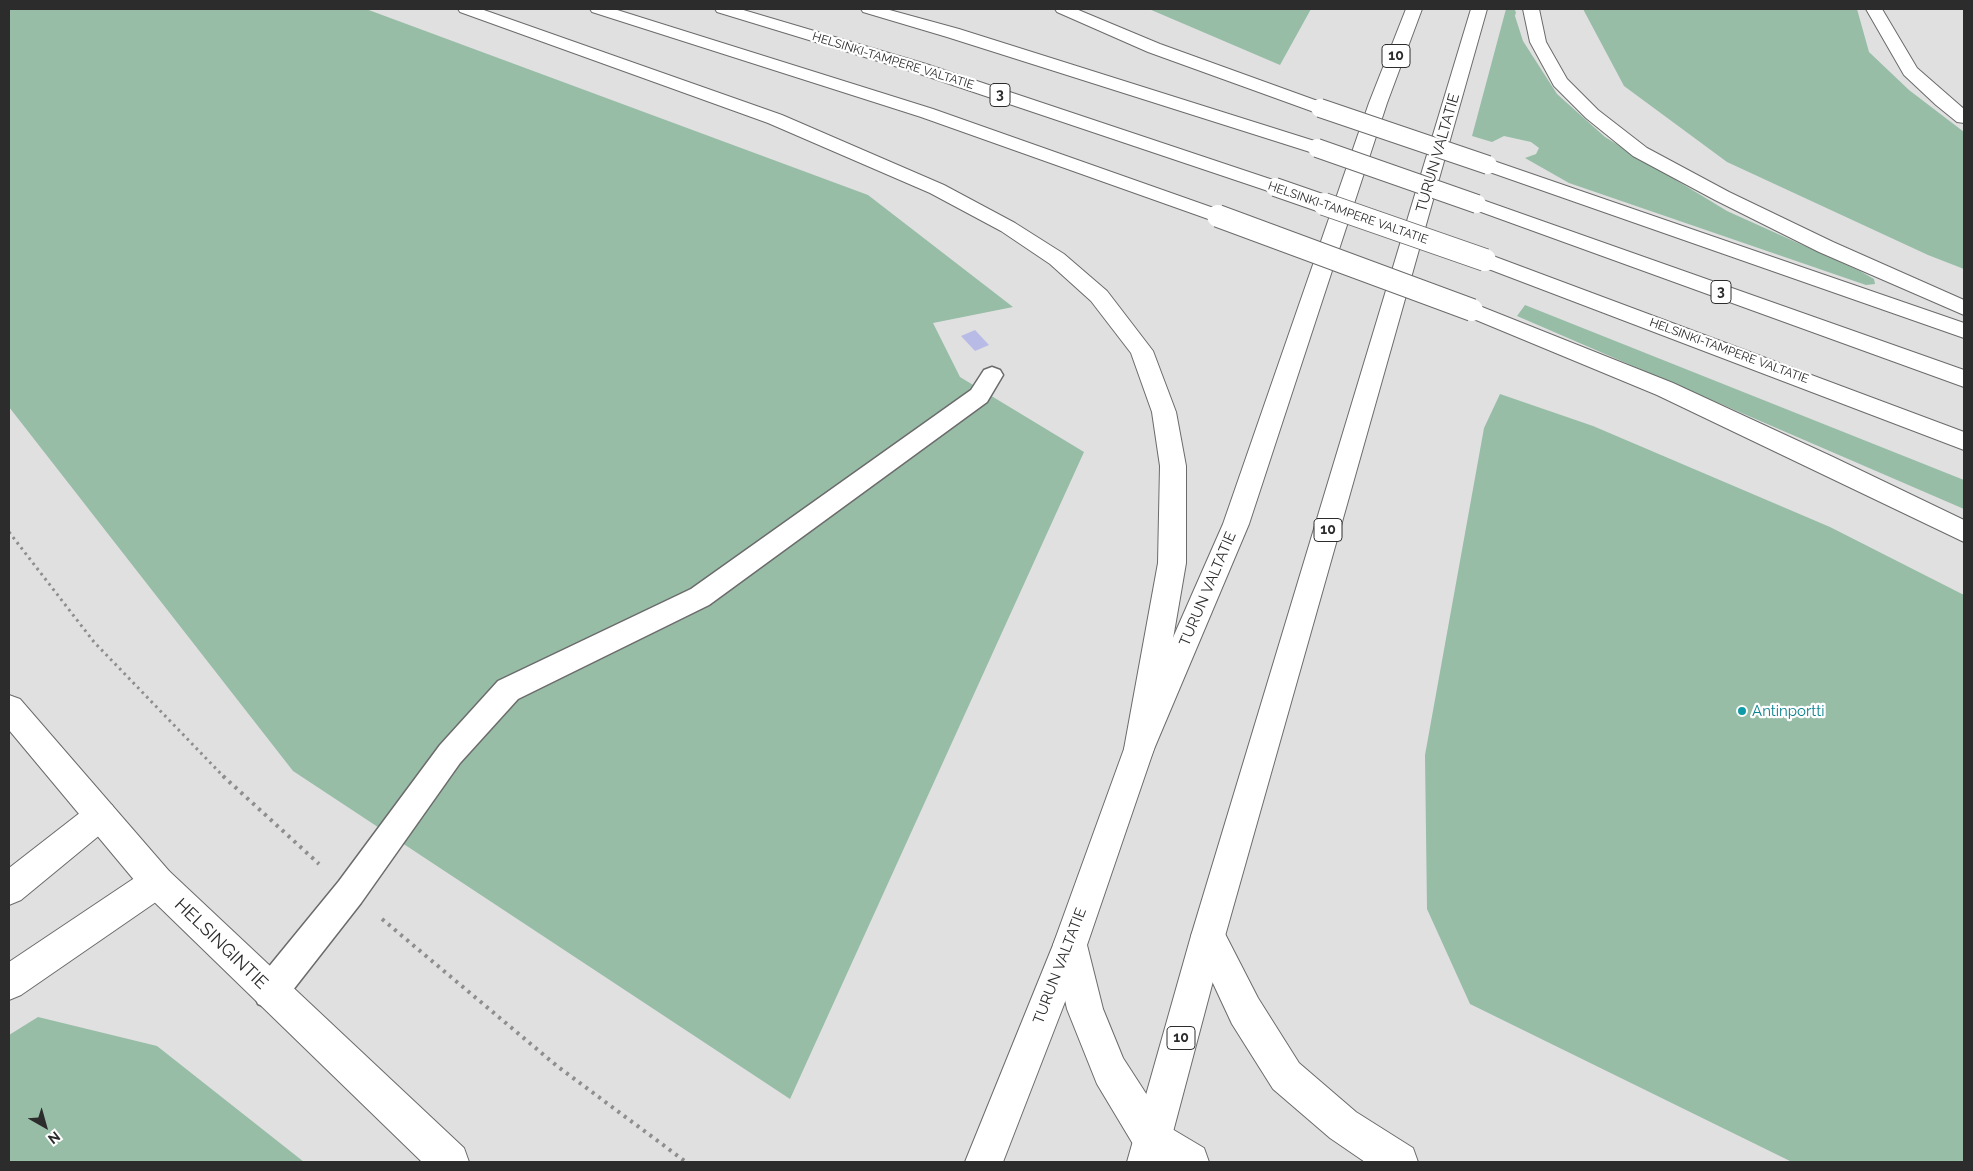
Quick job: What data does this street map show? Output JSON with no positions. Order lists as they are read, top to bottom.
{
  "streets": {
    "main road": [
      "10",
      "HELSINKI-TAMPERE VALTATIE",
      "3",
      "TURUN VALTATIE",
      "HELSINGINTIE"
    ]
  },
  "places": ["Antinportti"],
  "north": "bottom right"
}
